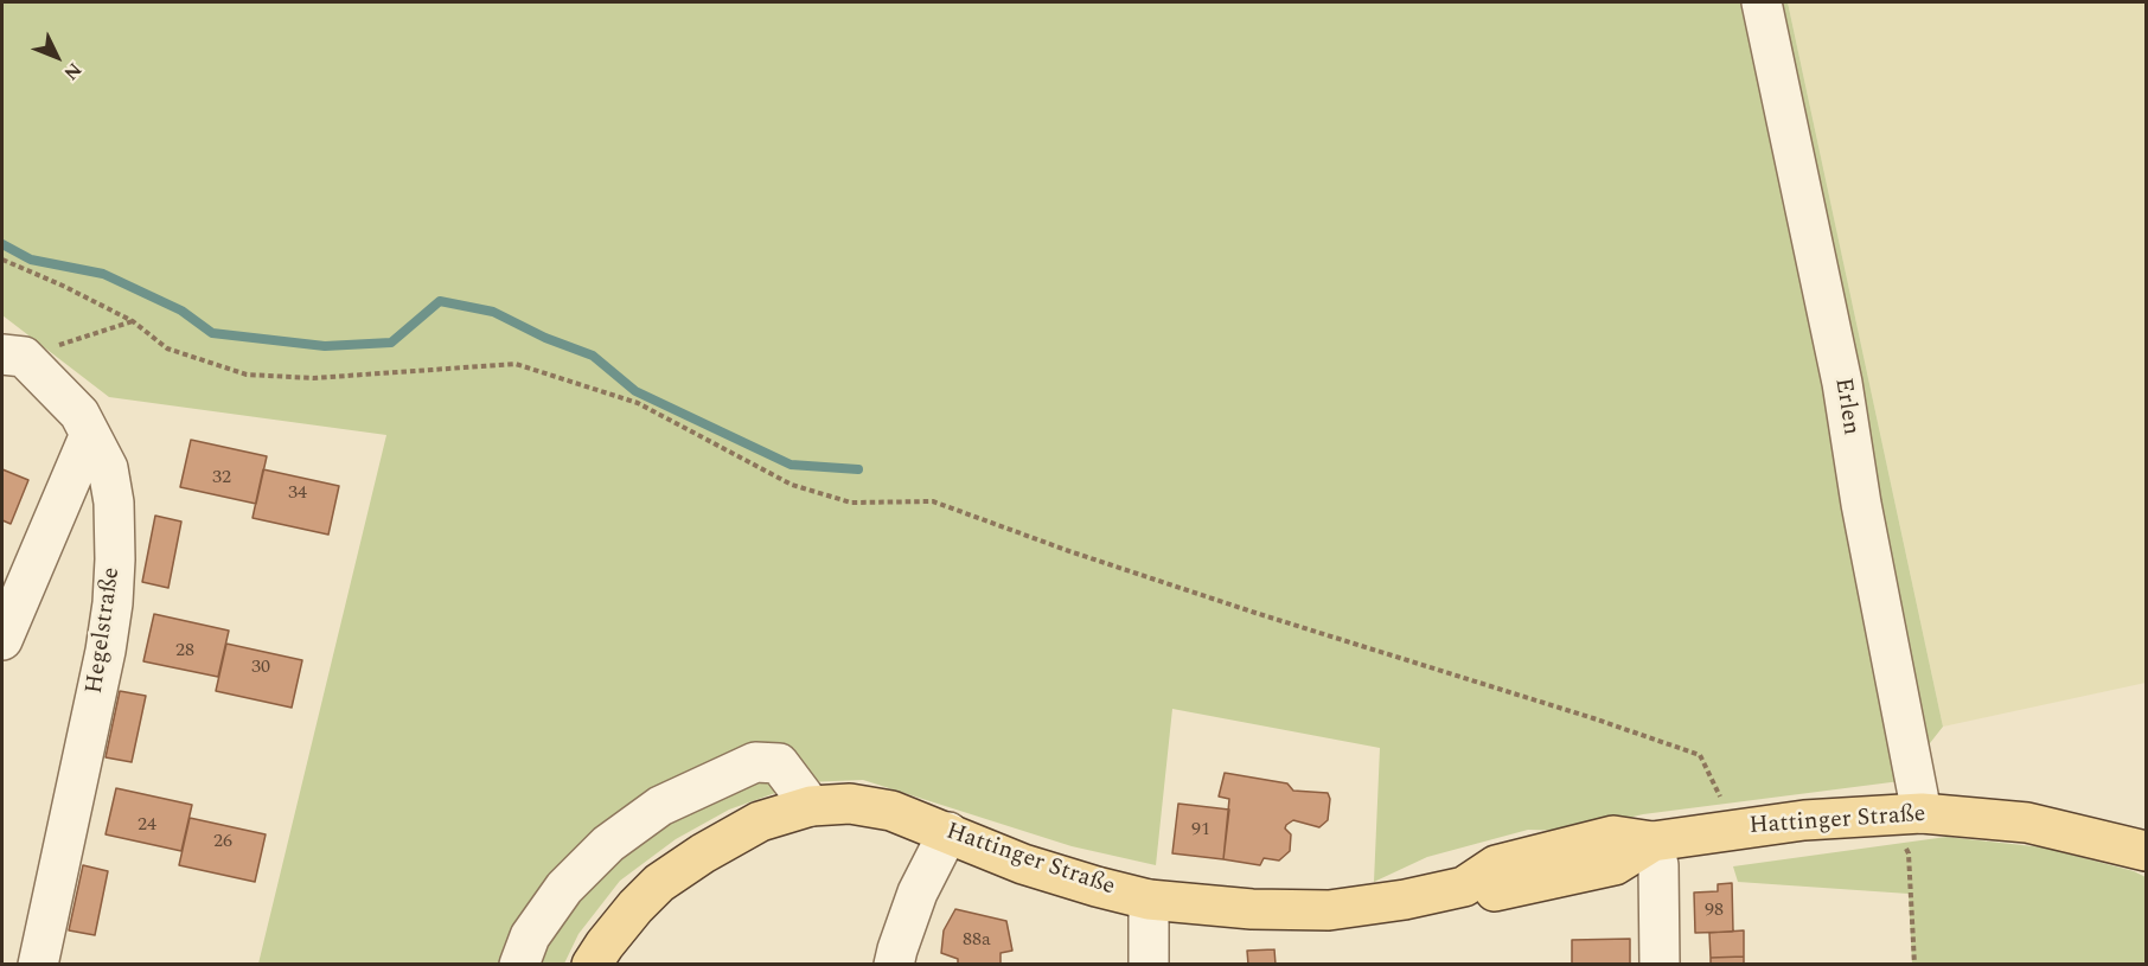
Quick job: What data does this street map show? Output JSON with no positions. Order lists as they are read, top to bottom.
{
  "streets": {
    "main road": ["Hattinger Straße"],
    "street": ["Erlen", "Hegelstraße"]
  },
  "crossings": [
    ["Erlen", "Hattinger Straße"]
  ],
  "house_numbers": [
    "32",
    "34",
    "28",
    "30",
    "24",
    "91",
    "26",
    "98",
    "88a"
  ],
  "north": "bottom right"
}
